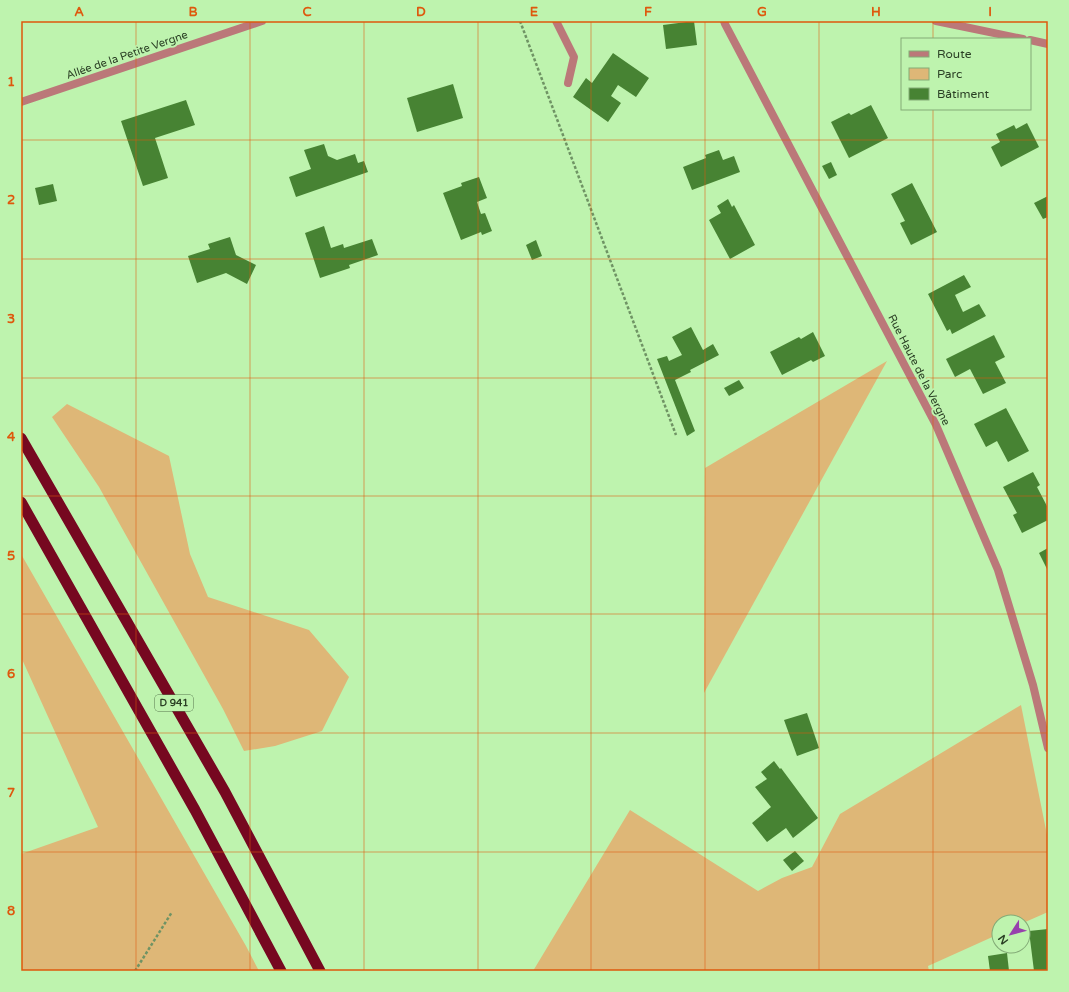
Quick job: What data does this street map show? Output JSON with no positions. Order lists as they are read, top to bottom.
{
  "streets": {
    "highway": ["D 941"],
    "street": ["Allée de la Petite Vergne", "Rue Haute de la Vergne"]
  },
  "legend": ["Route", "Parc", "Bâtiment"],
  "north": "bottom left",
  "grid": {
    "columns": [
      "A",
      "B",
      "C",
      "D",
      "E",
      "F",
      "G",
      "H",
      "I"
    ],
    "rows": [
      "1",
      "2",
      "3",
      "4",
      "5",
      "6",
      "7",
      "8"
    ]
  }
}
